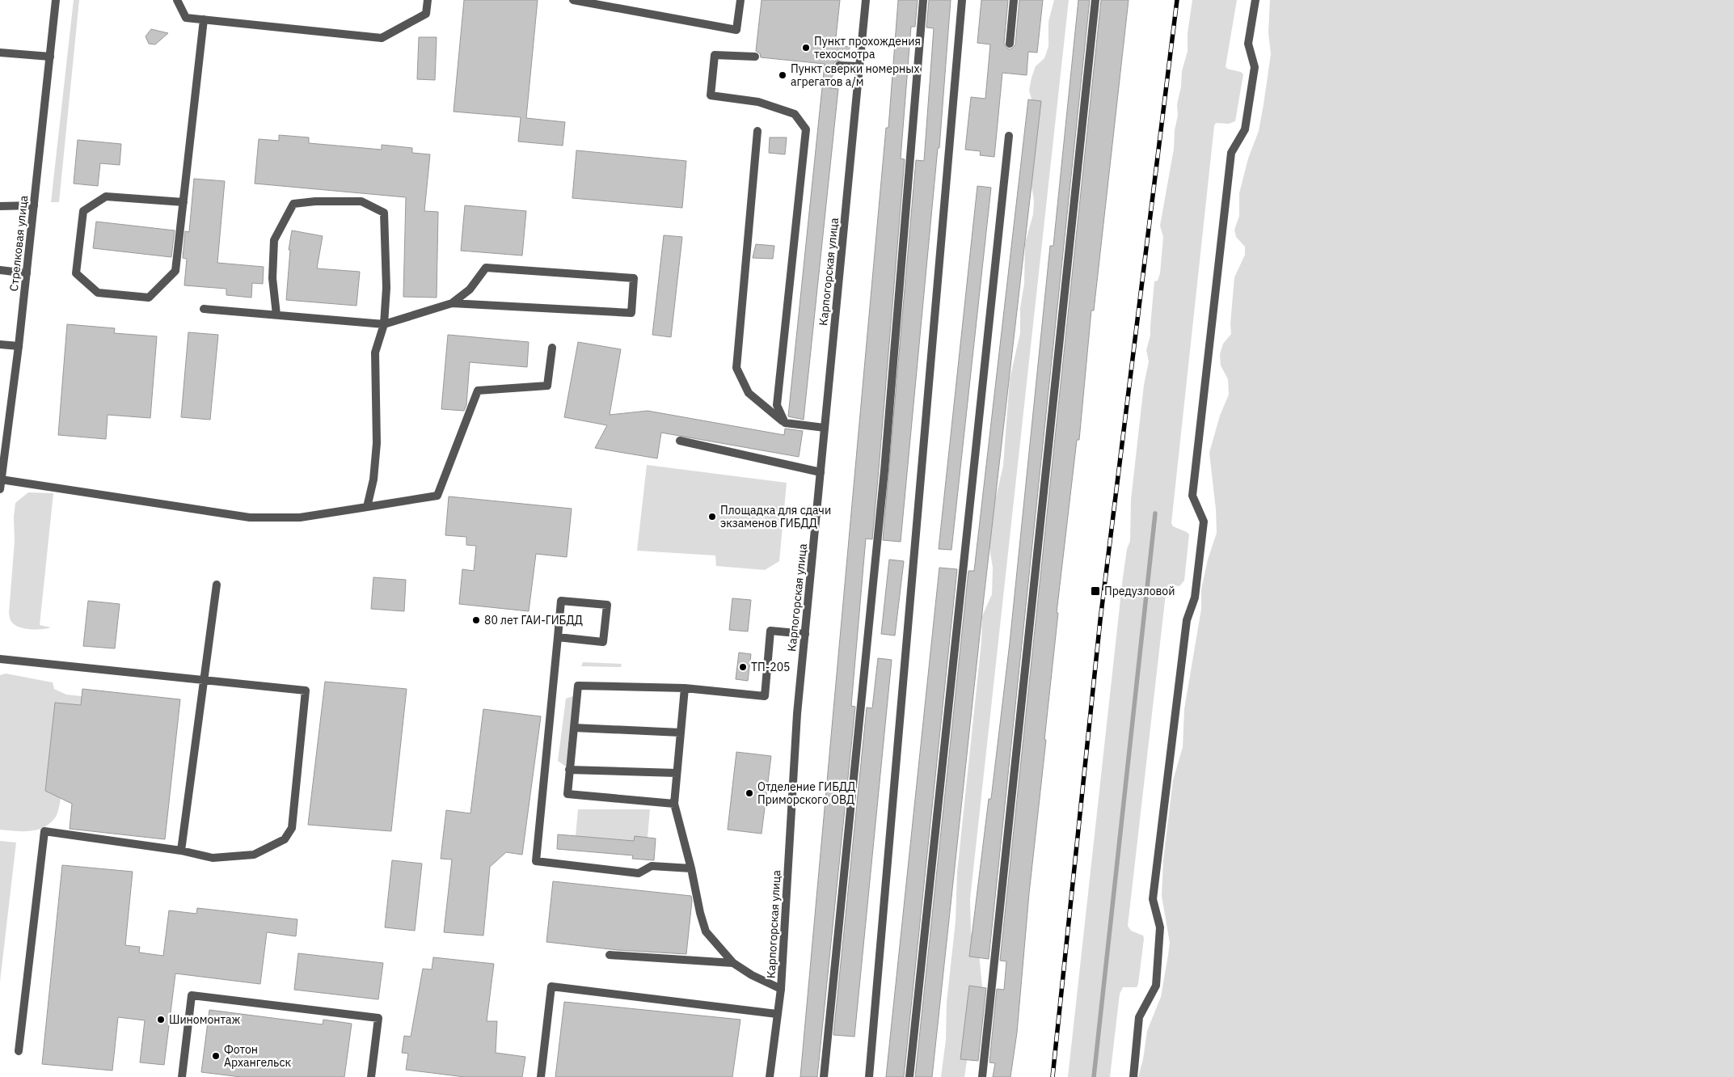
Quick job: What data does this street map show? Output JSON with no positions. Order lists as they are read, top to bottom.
{
  "streets": {
    "street": ["Стрелковая улица", "Карпогорская улица"]
  },
  "places": {
    "other": [
      "Пункт прохождения техосмотра",
      "Пункт сверки номерных агрегатов а/м",
      "Площадка для сдачи экзаменов ГИБДД",
      "80 лет ГАИ-ГИБДД",
      "ТП-205",
      "Отделение ГИБДД Приморского ОВД",
      "Шиномонтаж",
      "Фотон Архангельск"
    ],
    "transit": ["Предузловой"]
  }
}
